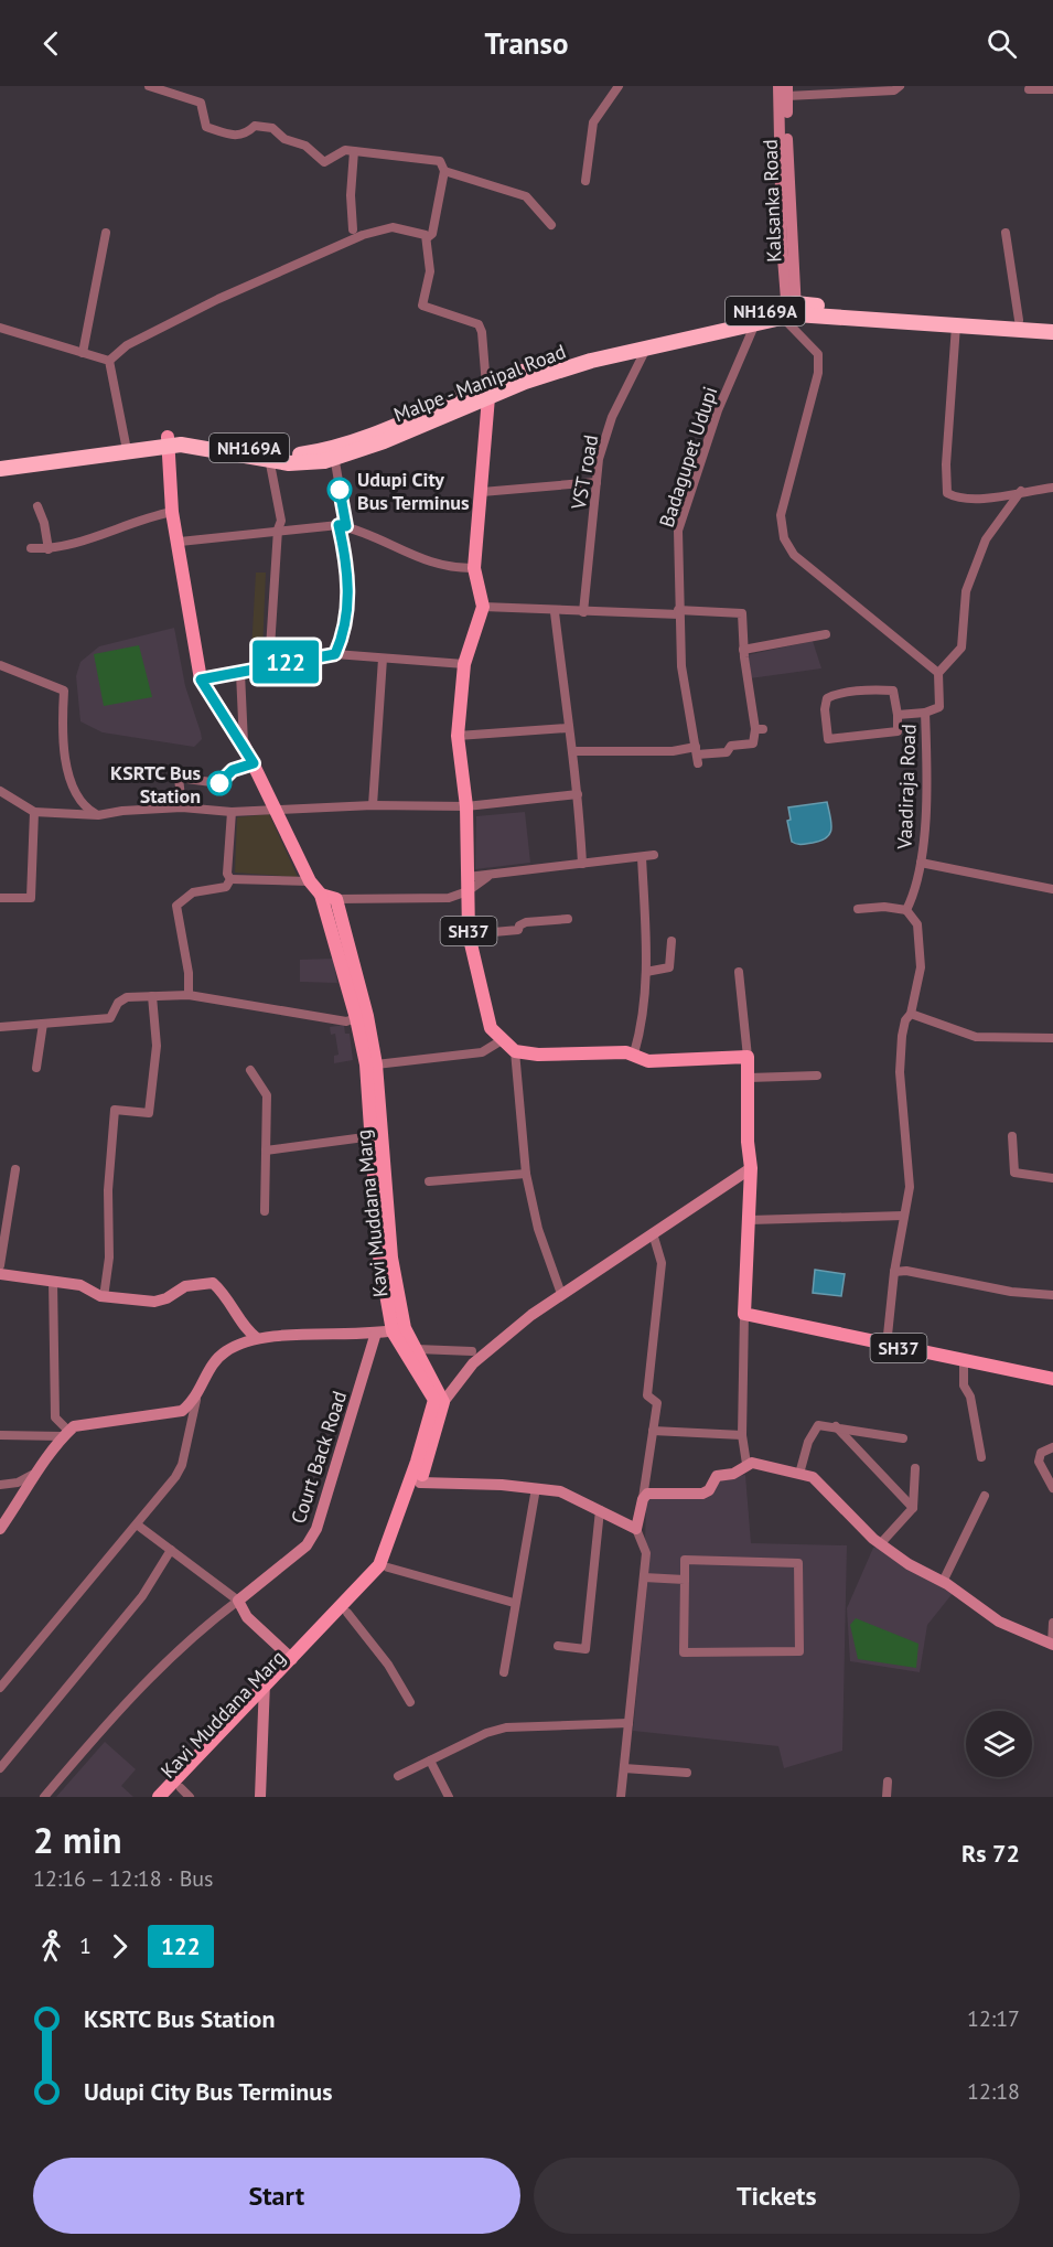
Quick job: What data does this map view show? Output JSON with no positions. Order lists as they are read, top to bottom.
{
  "streets": {
    "highway": ["NH169A", "Malpe - Manipal Road"],
    "main road": ["SH37", "Kavi Muddana Marg"],
    "street": [
      "Kalsanka Road",
      "Badagupet Udupi",
      "VST road",
      "Vaadiraja Road",
      "Court Back Road"
    ]
  },
  "crossings": [
    ["Kalsanka Road", "Malpe - Manipal Road"],
    ["Malpe - Manipal Road", "Badagupet Udupi"],
    ["Malpe - Manipal Road", "VST road"]
  ],
  "places": ["Udupi City Bus Terminus", "KSRTC Bus Station"],
  "lines": ["bus line 122"],
  "page": {
    "header": "Transo",
    "on_map": "122",
    "heading": ["2 min", "12:16 – 12:18 · Bus", "Rs 72"],
    "legs": ["1", "122"],
    "list": [
      {
        "name": "KSRTC Bus Station",
        "value": "12:17"
      },
      {
        "name": "Udupi City Bus Terminus",
        "value": "12:18"
      }
    ],
    "buttons": ["Start", "Tickets"]
  }
}
